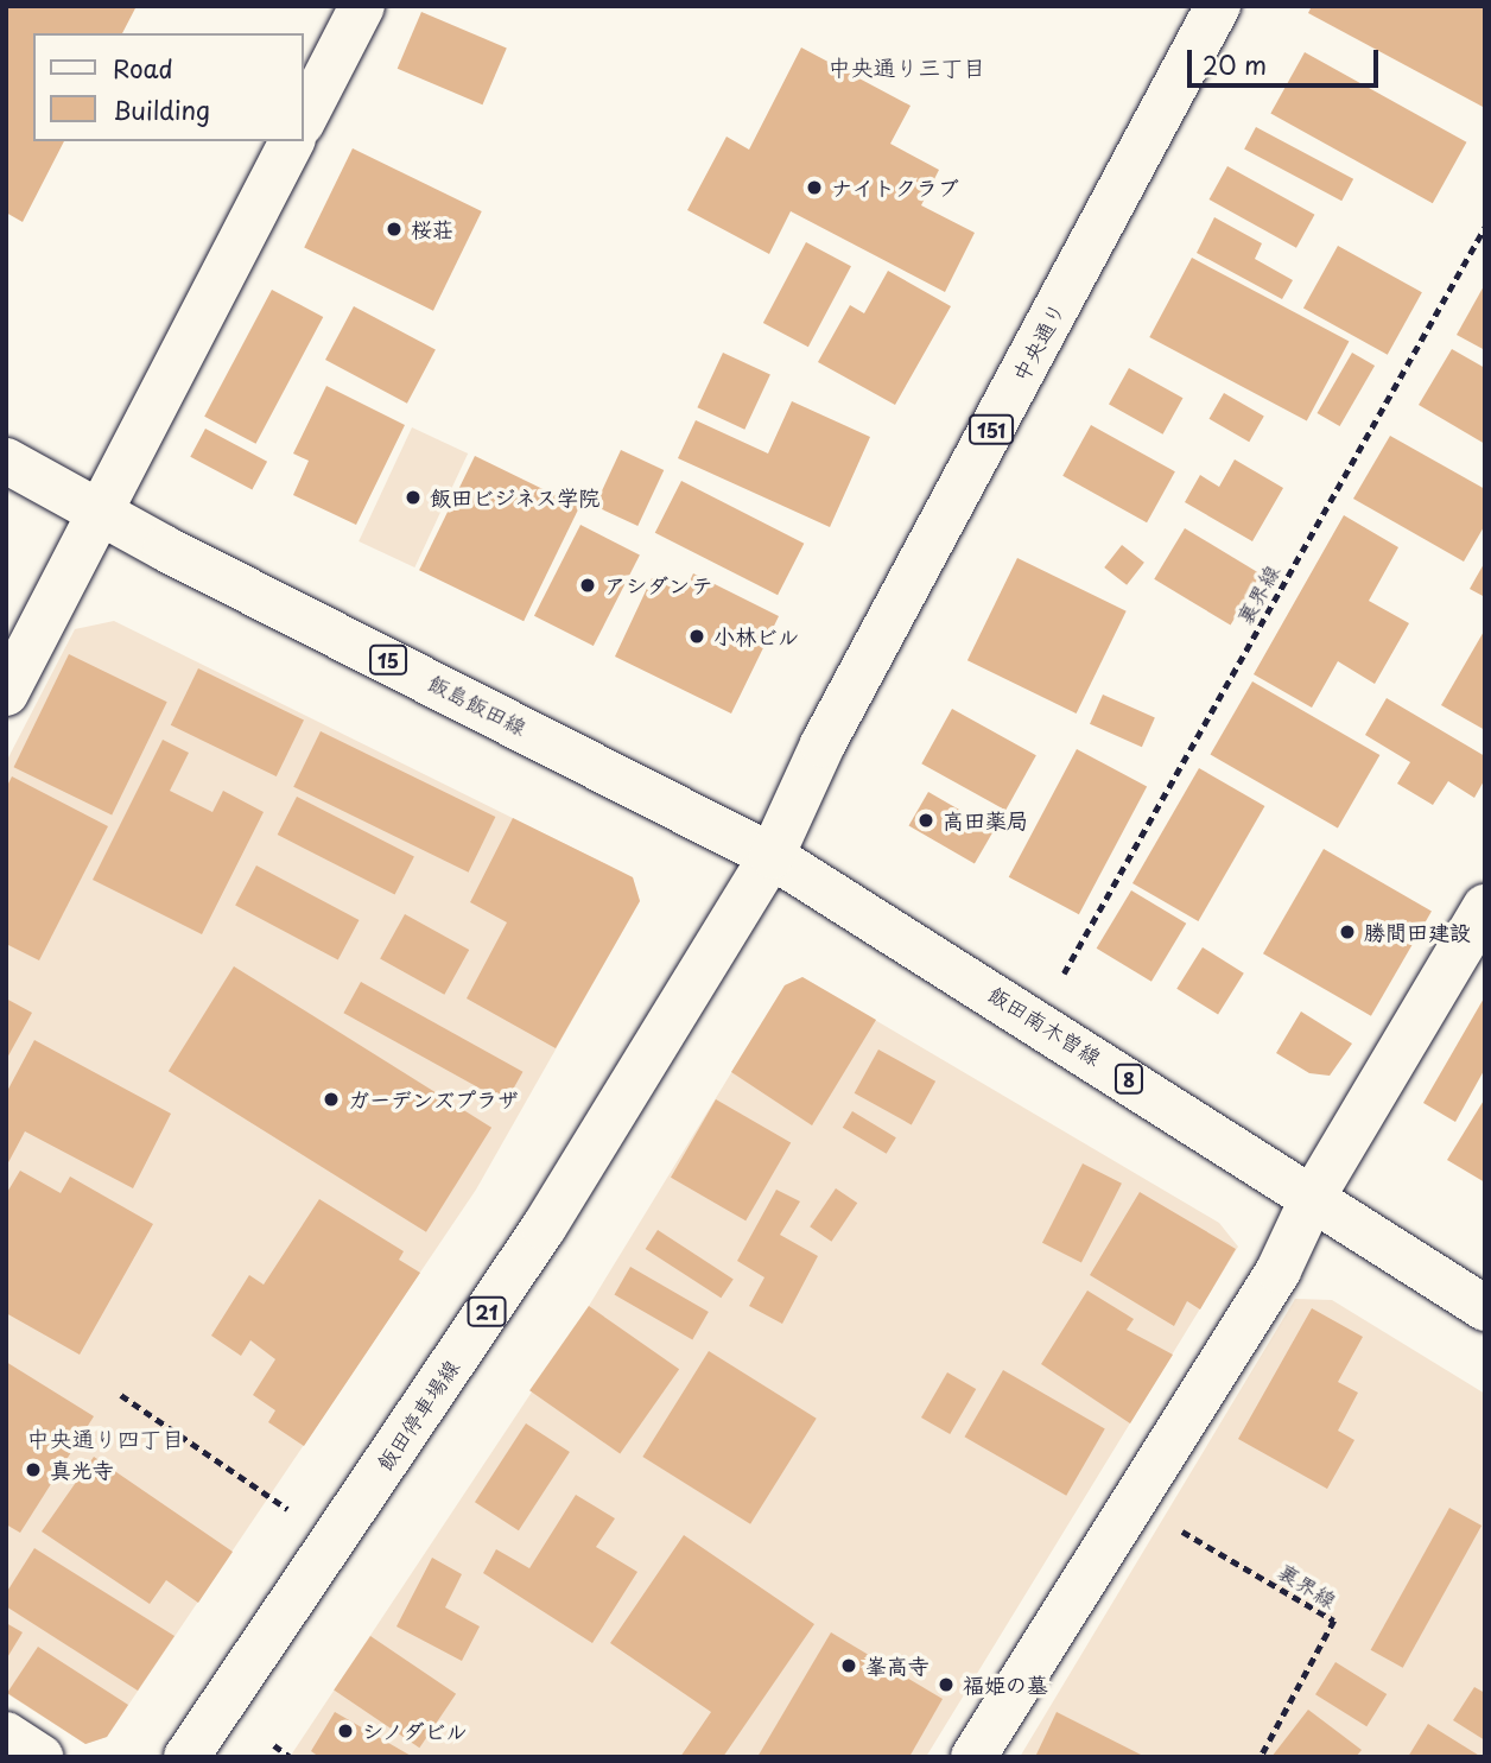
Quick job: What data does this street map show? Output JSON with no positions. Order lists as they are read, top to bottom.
{
  "streets": {
    "main road": [
      "中央通り",
      "151",
      "15",
      "飯島飯田線",
      "飯田南木曽線",
      "8",
      "21",
      "飯田停車場線"
    ],
    "path": ["裏界線"]
  },
  "crossings": [
    ["中央通り", "飯島飯田線"],
    ["中央通り", "飯田南木曽線"],
    ["中央通り", "飯田停車場線"],
    ["飯島飯田線", "飯田南木曽線"],
    ["飯島飯田線", "飯田停車場線"],
    ["飯田南木曽線", "飯田停車場線"]
  ],
  "districts": ["中央通り三丁目", "中央通り四丁目"],
  "places": [
    "ナイトクラブ",
    "桜荘",
    "飯田ビジネス学院",
    "アシダンテ",
    "小林ビル",
    "高田薬局",
    "勝間田建設",
    "ガーデンズプラザ",
    "真光寺",
    "峯高寺",
    "福姫の墓",
    "シノダビル"
  ],
  "legend": ["Road", "Building"],
  "scale_bar": "20 m"
}
